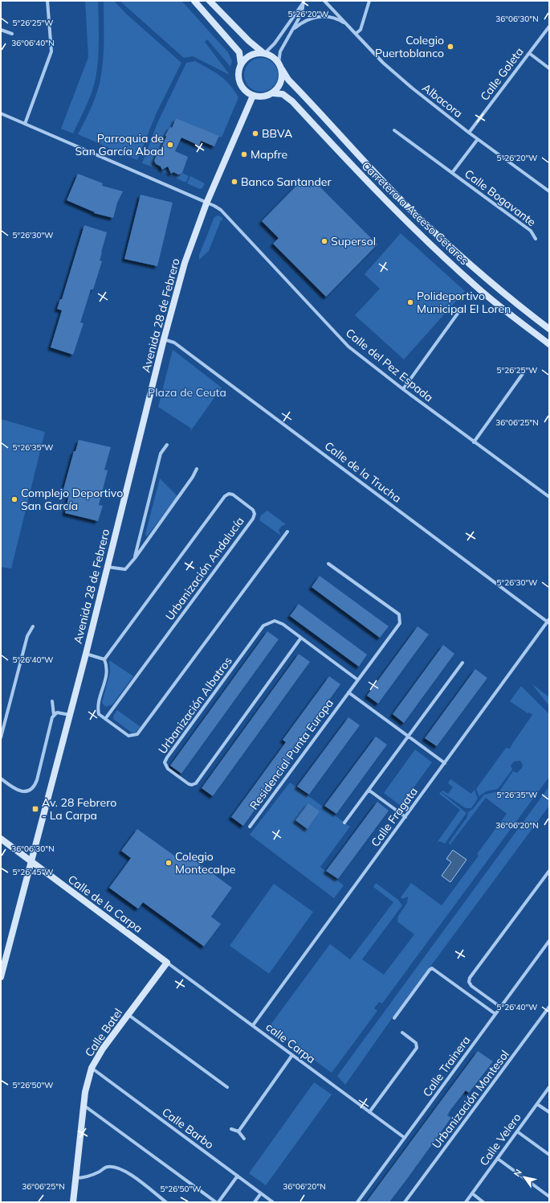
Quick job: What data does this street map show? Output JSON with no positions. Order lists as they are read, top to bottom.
{
  "streets": {
    "street": [
      "Calle Goleta",
      "Albacora",
      "Calle Bogavante",
      "Carretera a Acceso Getares",
      "Avenida 28 de Febrero",
      "Calle del Pez Espada",
      "Calle de la Trucha",
      "Urbanización Andalucía",
      "Urbanización Albatros",
      "Residencial Punta Europa",
      "Calle Fragata",
      "Calle de la Carpa",
      "Calle Batel",
      "calle Carpa",
      "Calle Trainera",
      "Urbanización Montesol",
      "Calle Barbo",
      "Calle Velero"
    ]
  },
  "crossings": [
    ["Calle Goleta", "Albacora"],
    ["Albacora", "Calle Bogavante"],
    ["Carretera a Acceso Getares", "Avenida 28 de Febrero"],
    ["Avenida 28 de Febrero", "Calle del Pez Espada"],
    ["Avenida 28 de Febrero", "Calle de la Trucha"],
    ["Avenida 28 de Febrero", "Calle de la Carpa"],
    ["Calle de la Trucha", "Calle Fragata"],
    ["Urbanización Albatros", "Residencial Punta Europa"],
    ["Calle Fragata", "calle Carpa"],
    ["Calle de la Carpa", "Calle Batel"],
    ["Calle de la Carpa", "calle Carpa"],
    ["Calle Batel", "calle Carpa"],
    ["Calle Batel", "Calle Barbo"],
    ["calle Carpa", "Calle Trainera"]
  ],
  "parks": ["Plaza de Ceuta"],
  "places": {
    "other": [
      "Colegio Puertoblanco",
      "BBVA",
      "Parroquia de San García Abad",
      "Mapfre",
      "Banco Santander",
      "Supersol",
      "Polideportivo Municipal El Loren",
      "Complejo Deportivo San García",
      "Colegio Montecalpe"
    ],
    "transit": ["Av. 28 Febrero - La Carpa"]
  },
  "north": "top left",
  "coordinates": [
    "5°26'20\"W",
    "36°06'30\"N",
    "5°26'25\"W",
    "36°06'40\"N",
    "5°26'30\"W",
    "36°06'25\"N",
    "5°26'35\"W",
    "5°26'40\"W",
    "36°06'20\"N",
    "5°26'45\"W",
    "5°26'50\"W"
  ]
}
